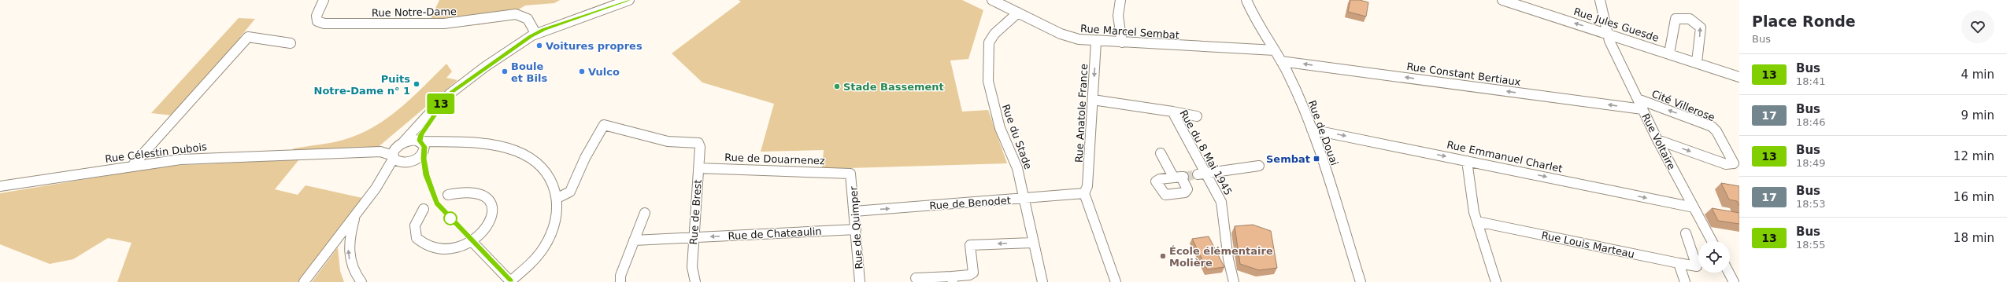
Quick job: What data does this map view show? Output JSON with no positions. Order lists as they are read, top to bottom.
{
  "streets": {
    "street": [
      "Rue Notre-Dame",
      "Rue Jules Guesde",
      "Rue Marcel Sembat",
      "Rue Constant Bertiaux",
      "Cité Villerose",
      "Rue Anatole France",
      "Rue de Douai",
      "Rue du Stade",
      "Rue Voltaire",
      "Rue Célestin Dubois",
      "Rue du 8 Mai 1945",
      "Rue Emmanuel Charlet",
      "Rue de Douarnenez",
      "Rue de Benodet",
      "Rue de Brest",
      "Rue de Quimper",
      "Rue de Chateaulin",
      "Rue Louis Marteau"
    ]
  },
  "crossings": [
    ["Rue Jules Guesde", "Rue Voltaire"],
    ["Rue Marcel Sembat", "Rue Anatole France"],
    ["Rue Marcel Sembat", "Rue de Douai"],
    ["Rue Marcel Sembat", "Rue du Stade"],
    ["Rue Constant Bertiaux", "Rue de Douai"],
    ["Rue Constant Bertiaux", "Rue Voltaire"],
    ["Cité Villerose", "Rue Voltaire"],
    ["Rue Anatole France", "Rue du 8 Mai 1945"],
    ["Rue Anatole France", "Rue de Benodet"],
    ["Rue de Douai", "Rue Emmanuel Charlet"],
    ["Rue du Stade", "Rue de Benodet"],
    ["Rue Voltaire", "Rue Emmanuel Charlet"],
    ["Rue de Douarnenez", "Rue de Brest"],
    ["Rue de Douarnenez", "Rue de Quimper"],
    ["Rue de Benodet", "Rue de Quimper"],
    ["Rue de Brest", "Rue de Chateaulin"],
    ["Rue de Quimper", "Rue de Chateaulin"]
  ],
  "one_way": [
    "Rue Constant Bertiaux",
    "Rue Anatole France",
    "Rue Emmanuel Charlet",
    "Rue de Benodet",
    "Rue de Chateaulin"
  ],
  "places": {
    "other": [
      "Voitures propres",
      "Boule et Bils",
      "Vulco",
      "Puits Notre-Dame n° 1",
      "Stade Bassement",
      "École élémentaire Molière"
    ],
    "transit": ["Sembat"]
  },
  "lines": ["bus line 13"],
  "page": {
    "on_map": "13",
    "heading": ["Place Ronde", "Bus"],
    "list": [
      {
        "mark": "13",
        "name": "Bus",
        "note": "18:41",
        "value": "4 min"
      },
      {
        "mark": "17",
        "name": "Bus",
        "note": "18:46",
        "value": "9 min"
      },
      {
        "mark": "13",
        "name": "Bus",
        "note": "18:49",
        "value": "12 min"
      },
      {
        "mark": "17",
        "name": "Bus",
        "note": "18:53",
        "value": "16 min"
      },
      {
        "mark": "13",
        "name": "Bus",
        "note": "18:55",
        "value": "18 min"
      }
    ]
  }
}
